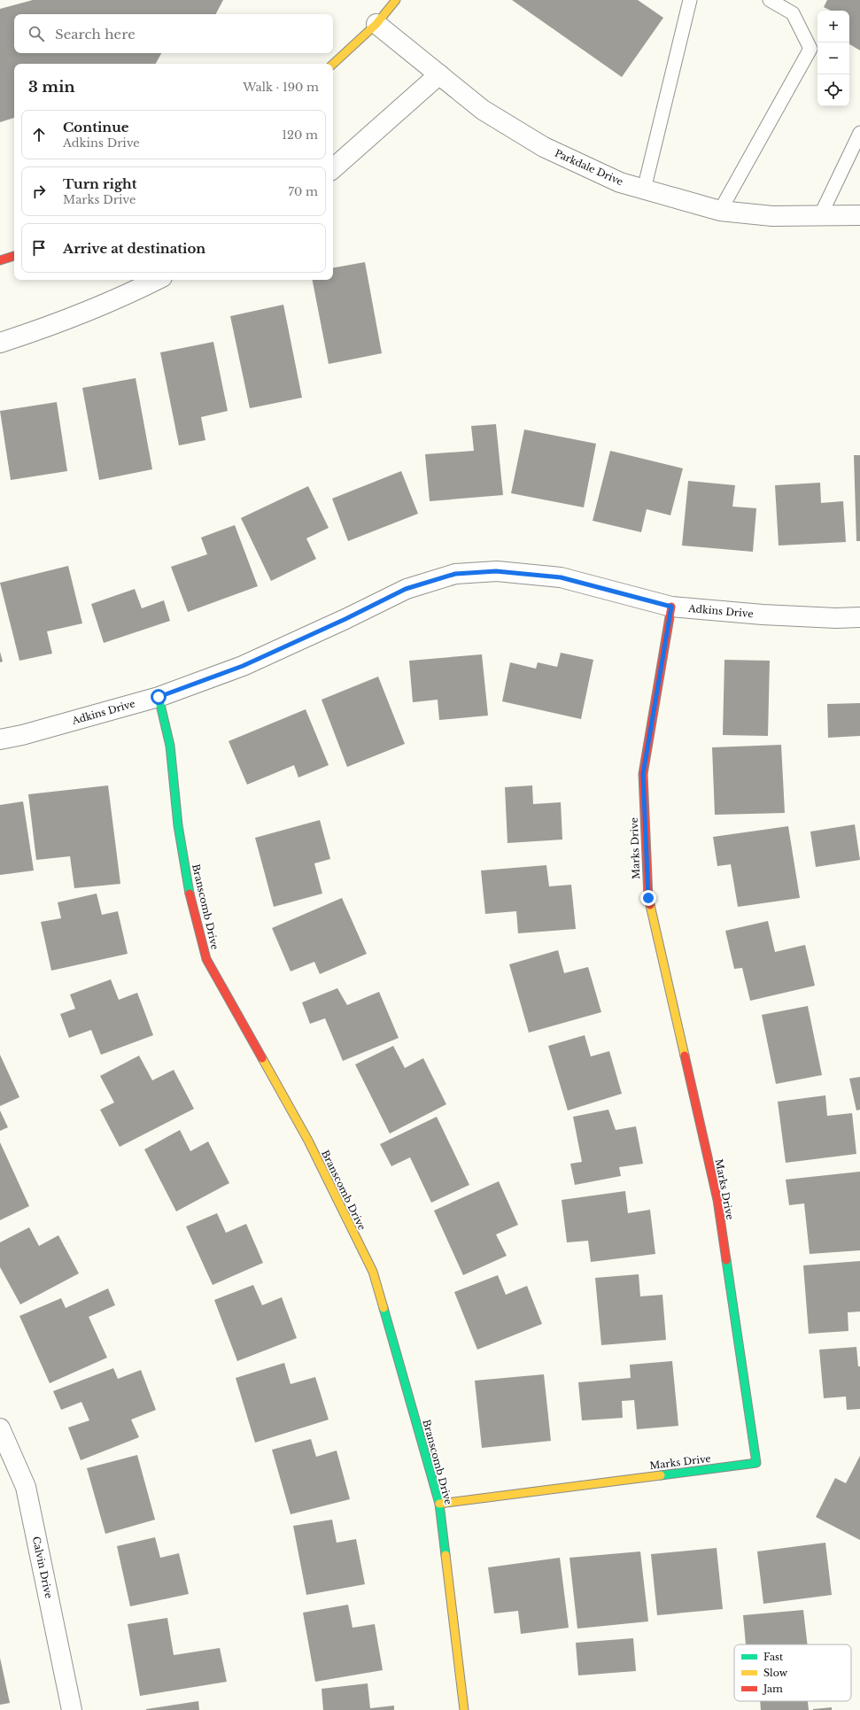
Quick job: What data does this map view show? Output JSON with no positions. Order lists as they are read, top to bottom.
{
  "streets": {
    "street": [
      "Parkdale Drive",
      "Adkins Drive",
      "Marks Drive",
      "Branscomb Drive",
      "Calvin Drive"
    ]
  },
  "crossings": [
    ["Adkins Drive", "Marks Drive"],
    ["Adkins Drive", "Branscomb Drive"],
    ["Marks Drive", "Branscomb Drive"]
  ],
  "legend": ["Fast", "Slow", "Jam"],
  "page": {
    "map_buttons": ["+", "−"],
    "search": "Search here",
    "heading": ["3 min", "Walk · 190 m"],
    "list": [
      ["Continue", "Adkins Drive", "120 m"],
      ["Turn right", "Marks Drive", "70 m"],
      "Arrive at destination"
    ]
  }
}
